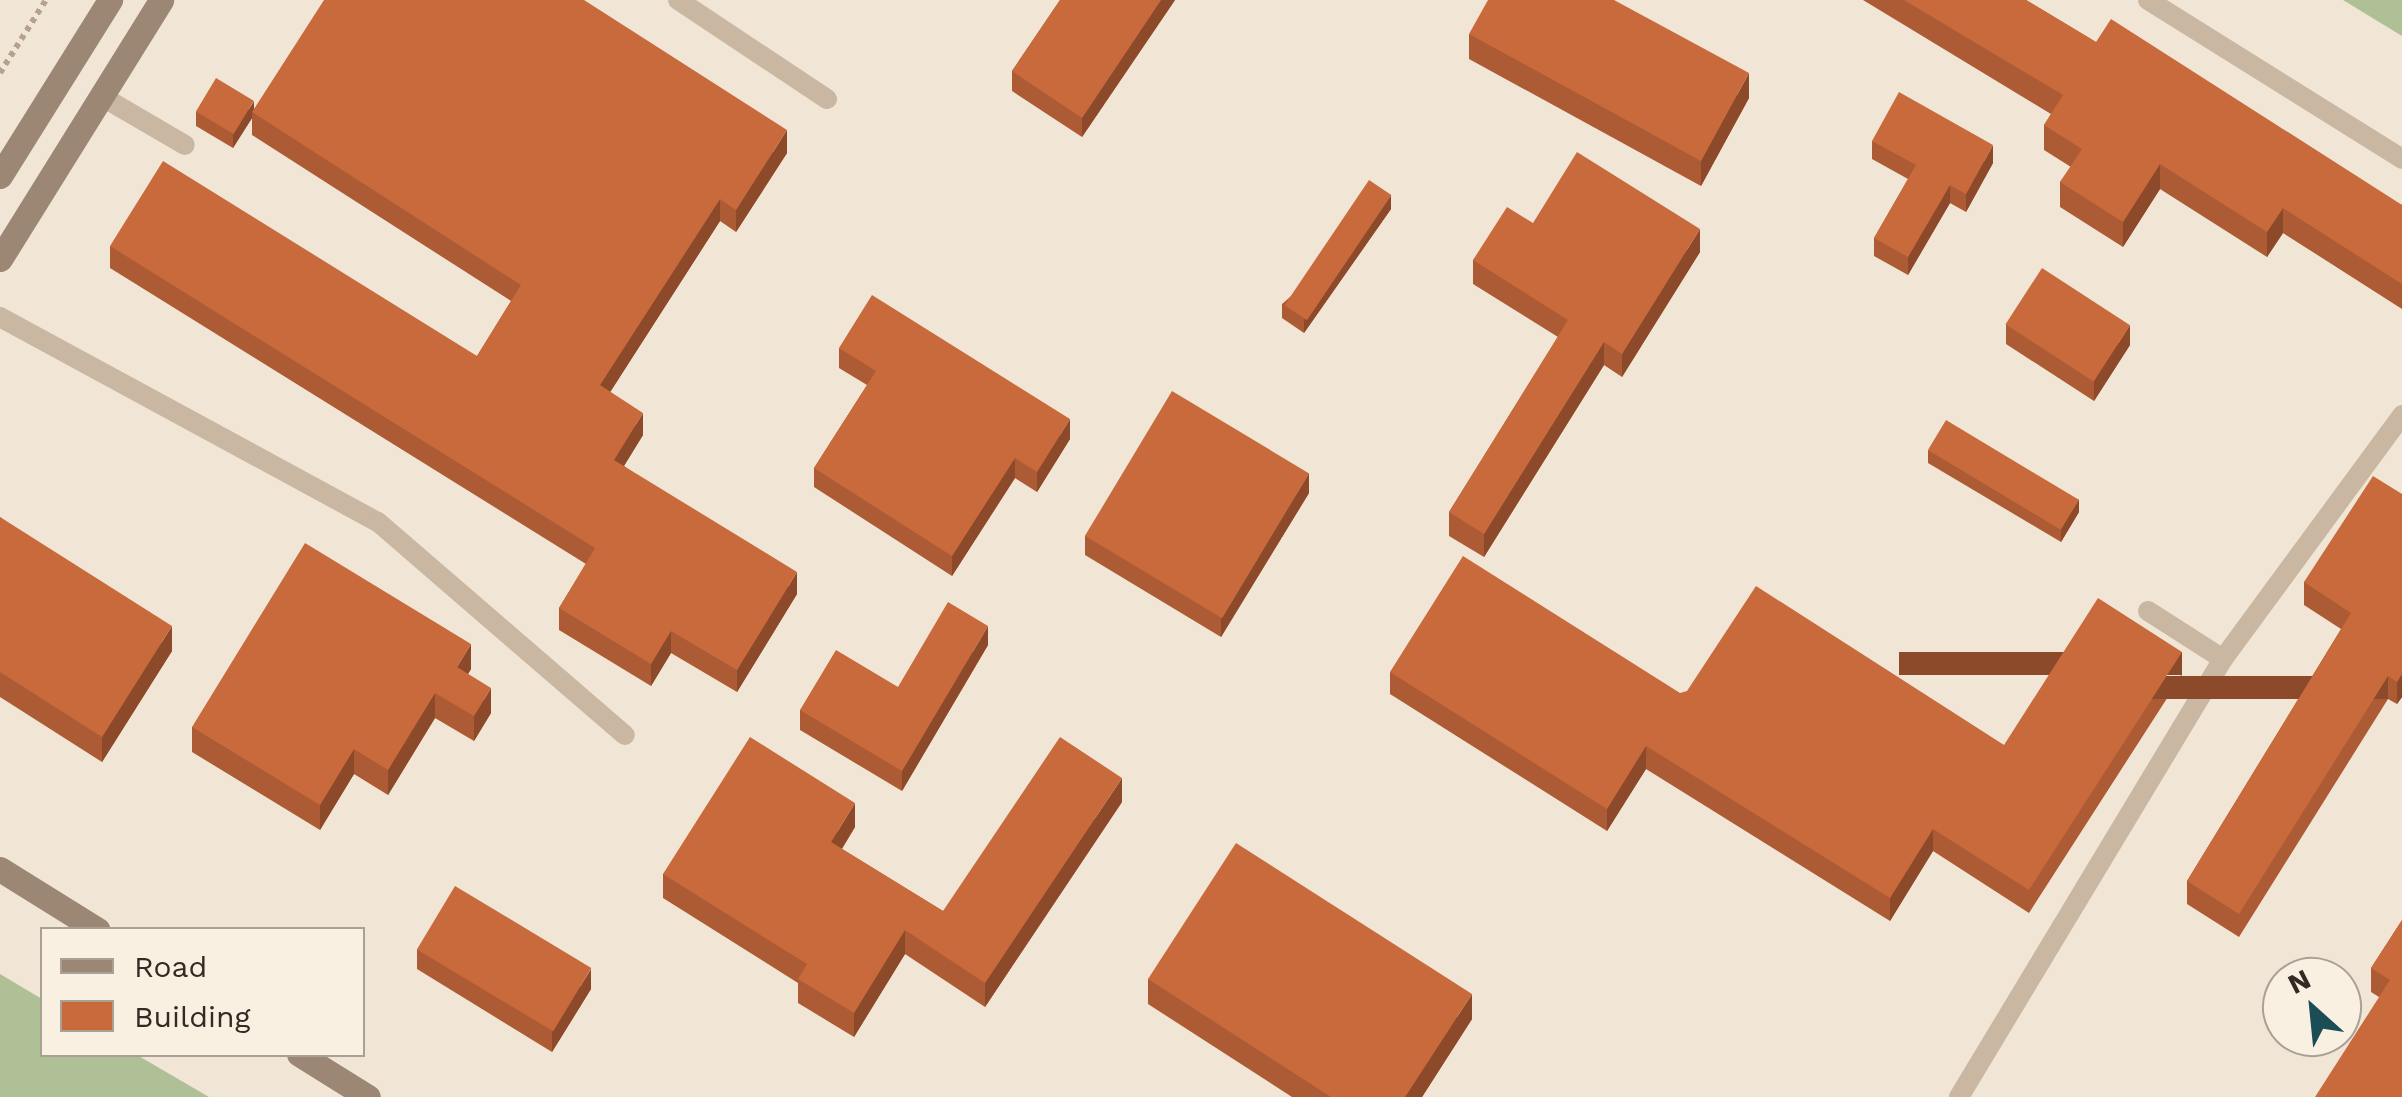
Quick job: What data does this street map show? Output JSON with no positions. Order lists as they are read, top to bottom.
{
  "legend": ["Road", "Building"],
  "north": "top left"
}
